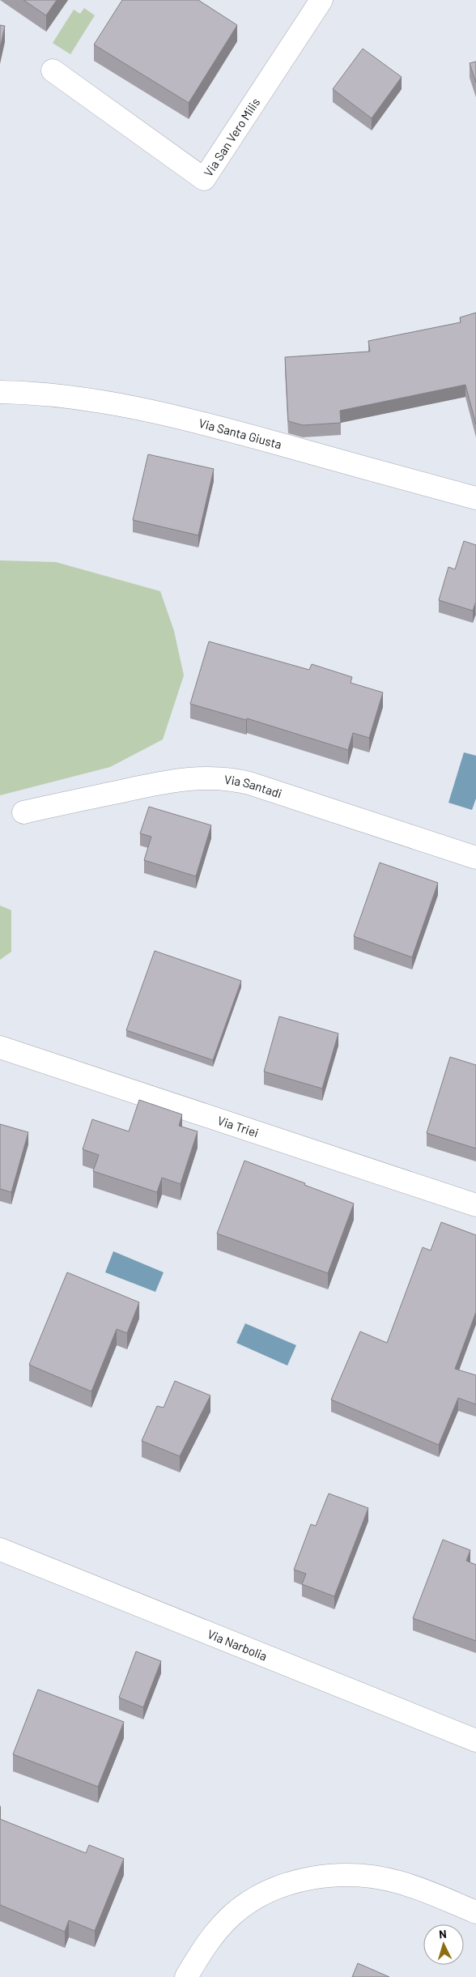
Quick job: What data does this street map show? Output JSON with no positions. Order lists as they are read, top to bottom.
{
  "streets": {
    "main road": [
      "Via San Vero Milis",
      "Via Santa Giusta",
      "Via Santadi",
      "Via Triei",
      "Via Narbolia"
    ]
  },
  "north": "top"
}
